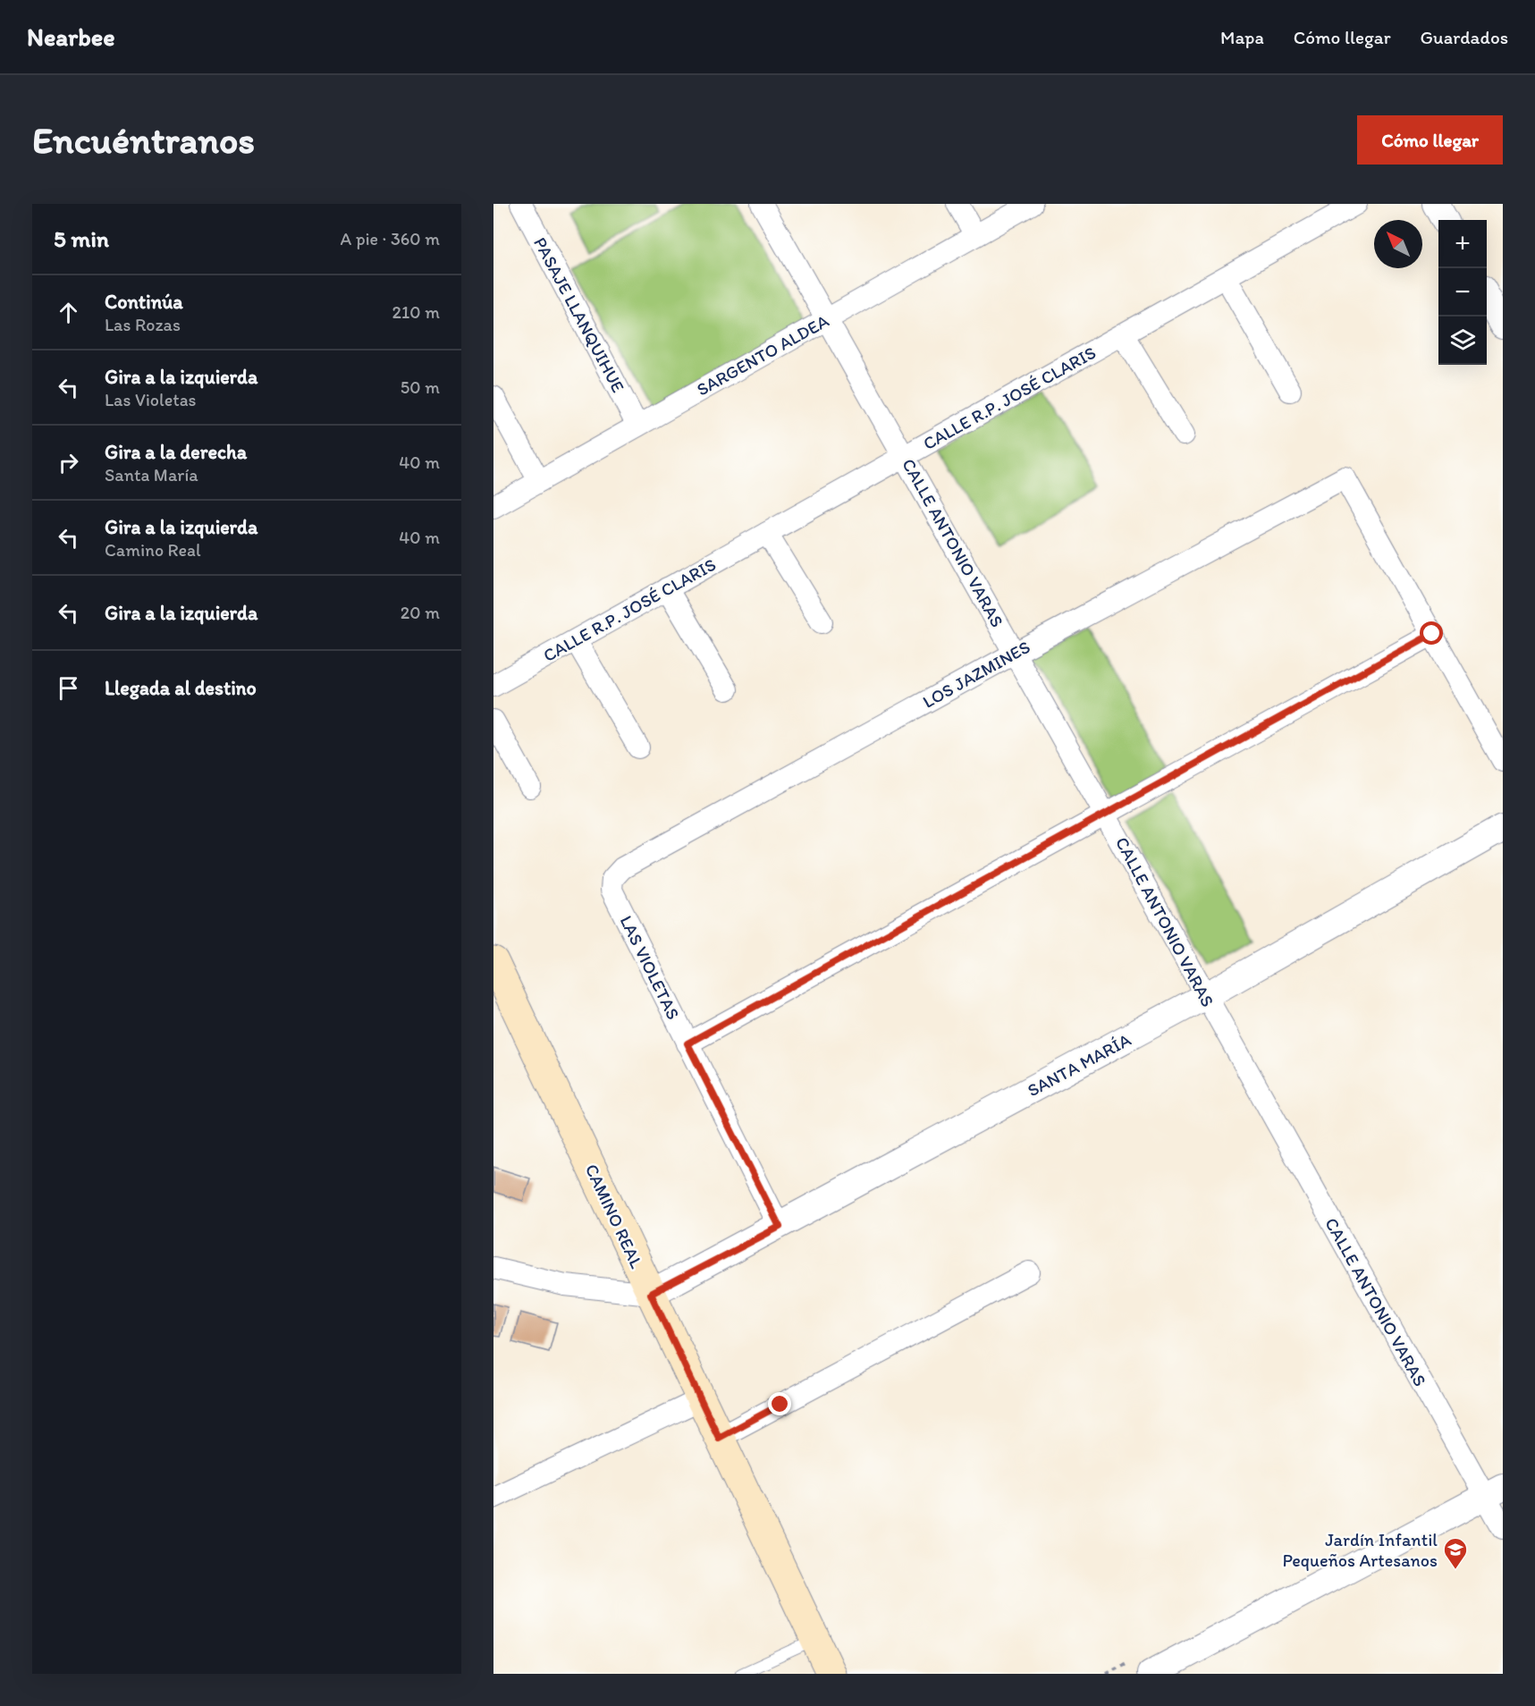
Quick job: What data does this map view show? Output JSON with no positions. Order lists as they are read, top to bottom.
{
  "streets": {
    "main road": ["CAMINO REAL"],
    "street": [
      "PASAJE LLANQUIHUE",
      "SARGENTO ALDEA",
      "CALLE R.P. JOSÉ CLARIS",
      "CALLE ANTONIO VARAS",
      "LOS JAZMINES",
      "LAS VIOLETAS",
      "SANTA MARÍA"
    ]
  },
  "crossings": [
    ["PASAJE LLANQUIHUE", "SARGENTO ALDEA"],
    ["SARGENTO ALDEA", "CALLE ANTONIO VARAS"],
    ["CALLE R.P. JOSÉ CLARIS", "CALLE ANTONIO VARAS"],
    ["CALLE ANTONIO VARAS", "LOS JAZMINES"],
    ["CALLE ANTONIO VARAS", "SANTA MARÍA"],
    ["LOS JAZMINES", "LAS VIOLETAS"],
    ["LAS VIOLETAS", "SANTA MARÍA"],
    ["SANTA MARÍA", "CAMINO REAL"]
  ],
  "places": {
    "school or university": ["Jardín Infantil Pequeños Artesanos"]
  },
  "north": "top left",
  "page": {
    "header": "Nearbee",
    "nav": ["Mapa", "Cómo llegar", "Guardados"],
    "buttons": "Cómo llegar",
    "title": "Encuéntranos",
    "heading": ["5 min", "A pie · 360 m"],
    "map_buttons": ["+", "−"],
    "list": [
      ["Continúa", "Las Rozas", "210 m"],
      ["Gira a la izquierda", "Las Violetas", "50 m"],
      ["Gira a la derecha", "Santa María", "40 m"],
      ["Gira a la izquierda", "Camino Real", "40 m"],
      ["Gira a la izquierda", "20 m"],
      "Llegada al destino"
    ]
  }
}
